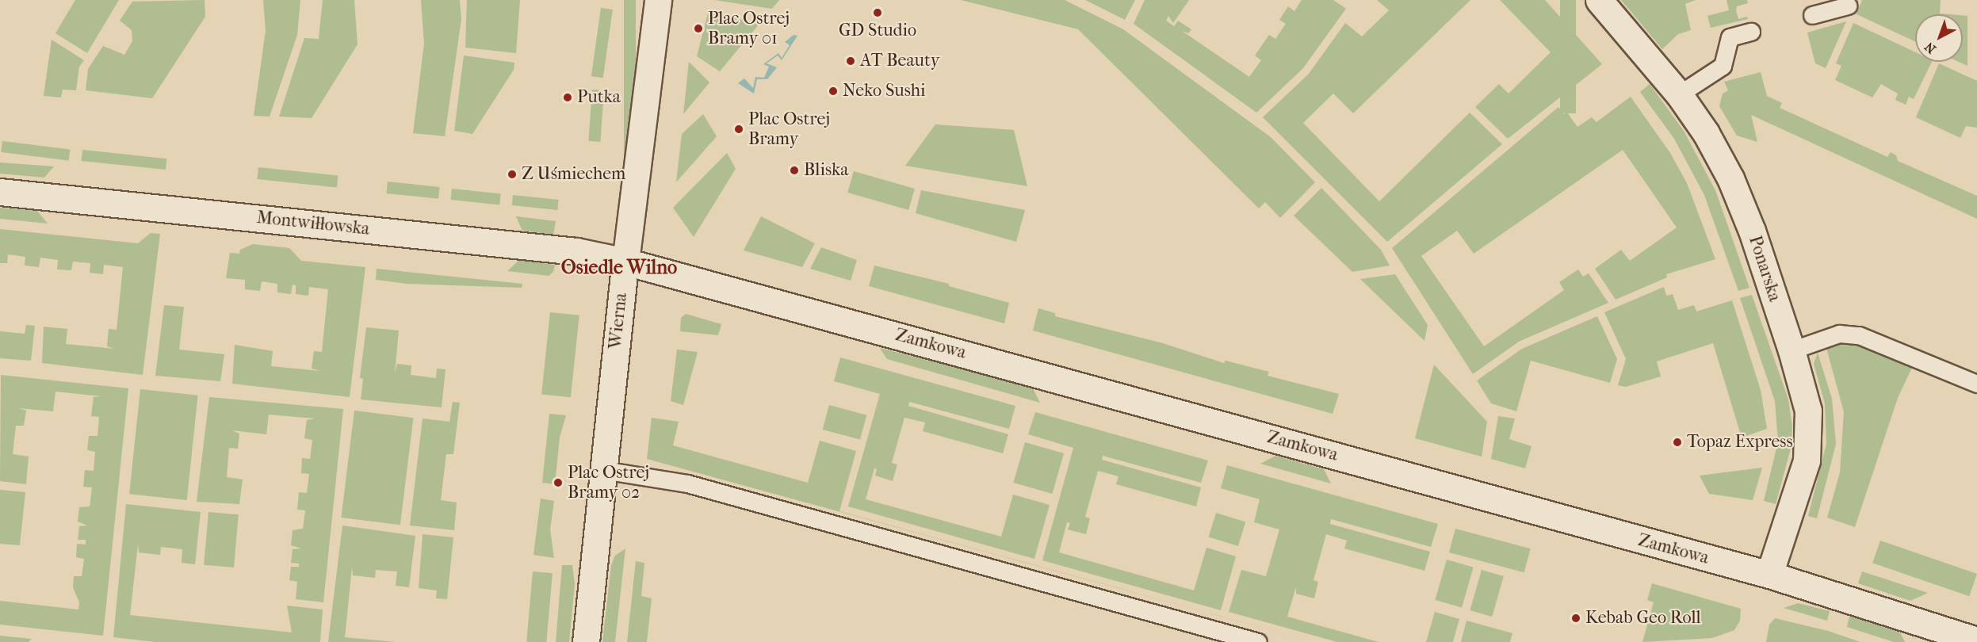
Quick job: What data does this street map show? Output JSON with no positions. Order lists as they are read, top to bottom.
{
  "streets": {
    "street": [
      "Montwiłłowska",
      "Ponarska",
      "Wierna",
      "Zamkowa"
    ]
  },
  "crossings": [
    ["Montwiłłowska", "Wierna"],
    ["Montwiłłowska", "Zamkowa"],
    ["Ponarska", "Zamkowa"],
    ["Wierna", "Zamkowa"]
  ],
  "districts": ["Osiedle Wilno"],
  "places": [
    "GD Studio",
    "Plac Ostrej Bramy 01",
    "AT Beauty",
    "Neko Sushi",
    "Putka",
    "Plac Ostrej Bramy",
    "Bliska",
    "Z Uśmiechem",
    "Topaz Express",
    "Plac Ostrej Bramy 02",
    "Kebab Geo Roll"
  ],
  "north": "bottom left"
}
